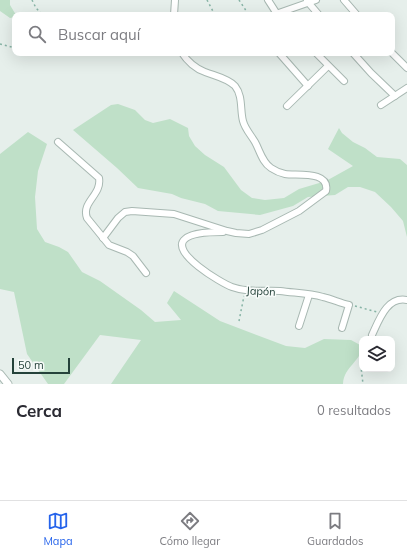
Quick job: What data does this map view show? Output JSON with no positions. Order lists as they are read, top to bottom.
{
  "streets": {
    "street": ["Japón"]
  },
  "scale_bar": "50 m",
  "page": {
    "search": "Buscar aquí",
    "scale": "50 m",
    "heading": ["Cerca", "0 resultados"],
    "nav": ["Mapa", "Cómo llegar", "Guardados"]
  }
}
